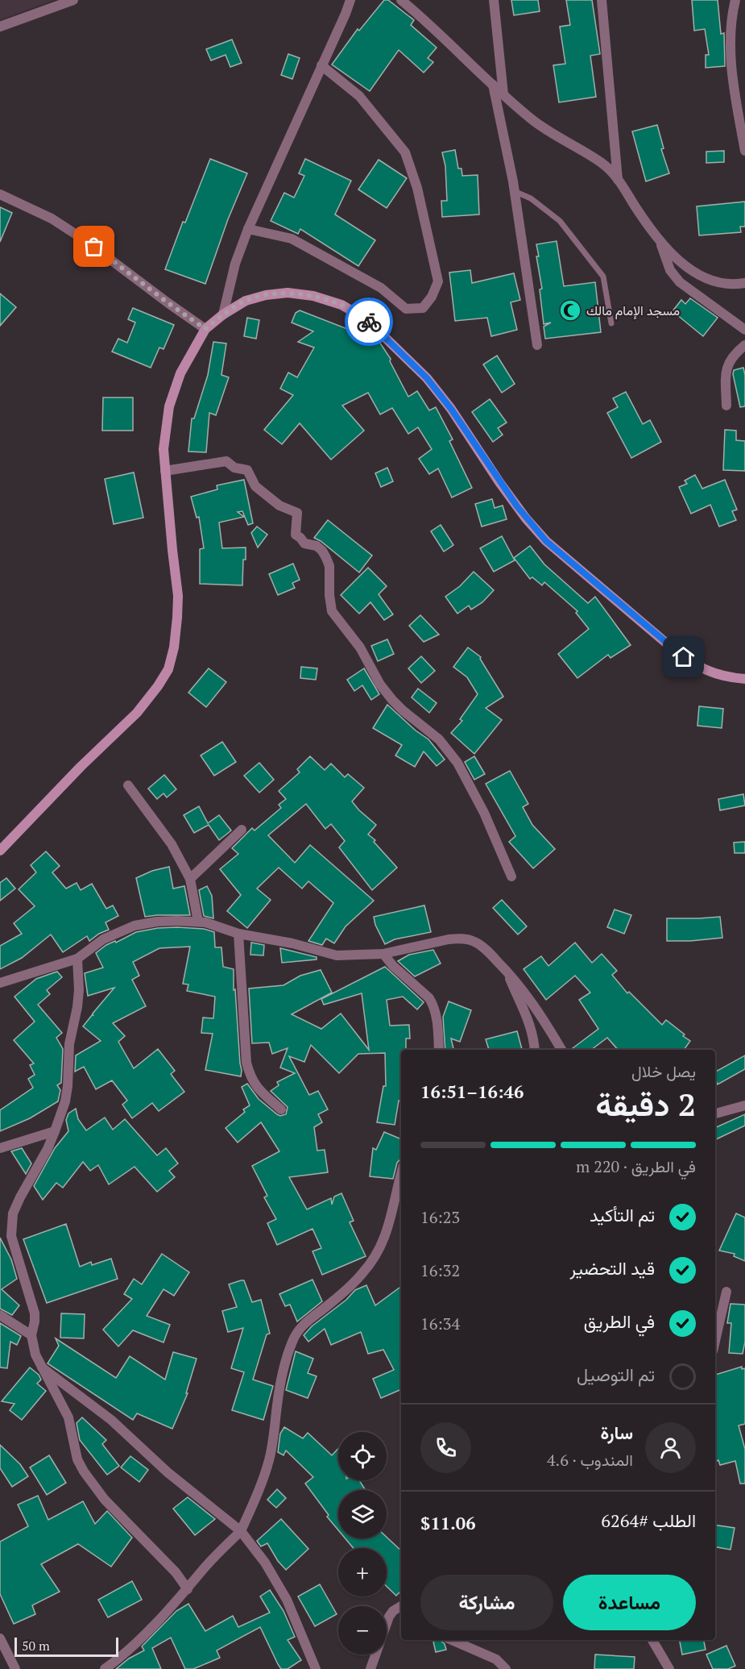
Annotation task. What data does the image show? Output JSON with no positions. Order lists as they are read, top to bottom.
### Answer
{
  "places": {
    "mosque": ["مسجد الإمام مالك"]
  },
  "scale_bar": "50 m",
  "page": {
    "heading": ["2 دقيقة", "يصل خلال", "16:46–16:51"],
    "panel": [
      "سارة",
      "المندوب · 4.6",
      "الطلب #6264",
      "$11.06"
    ],
    "bar": "في الطريق · 220 m",
    "list": [
      ["تم التأكيد", "16:23"],
      ["قيد التحضير", "16:32"],
      ["في الطريق", "16:34"],
      "تم التوصيل"
    ],
    "map_buttons": ["+", "−"],
    "buttons": ["مساعدة", "مشاركة"],
    "scale": "50 m"
  }
}
